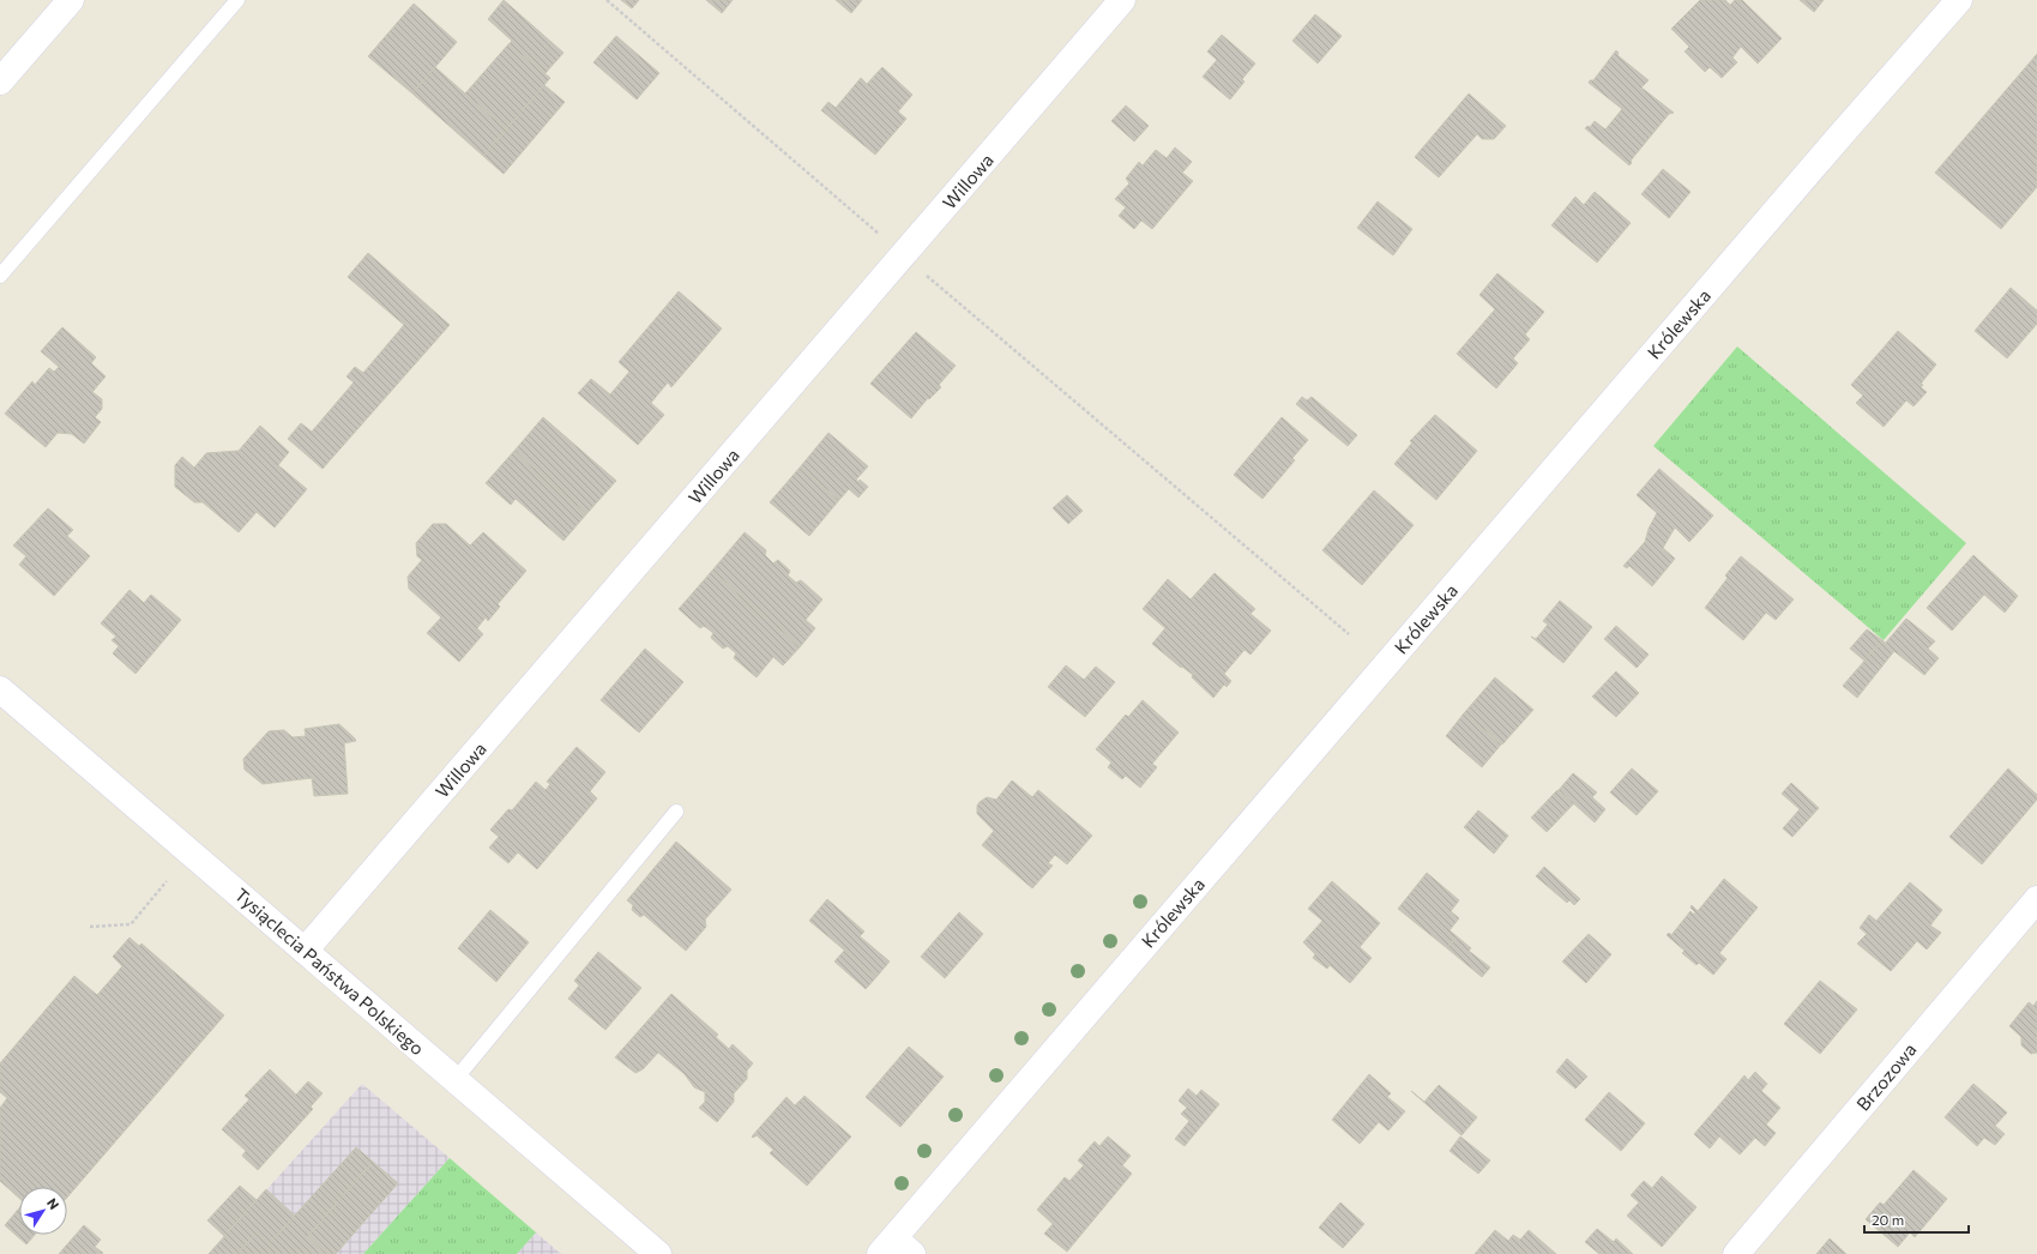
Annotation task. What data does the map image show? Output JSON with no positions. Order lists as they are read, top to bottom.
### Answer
{
  "streets": {
    "street": [
      "Willowa",
      "Królewska",
      "Tysiąclecia Państwa Polskiego",
      "Brzozowa"
    ]
  },
  "crossings": [
    ["Willowa", "Tysiąclecia Państwa Polskiego"]
  ],
  "scale_bar": "20 m",
  "north": "top right"
}
